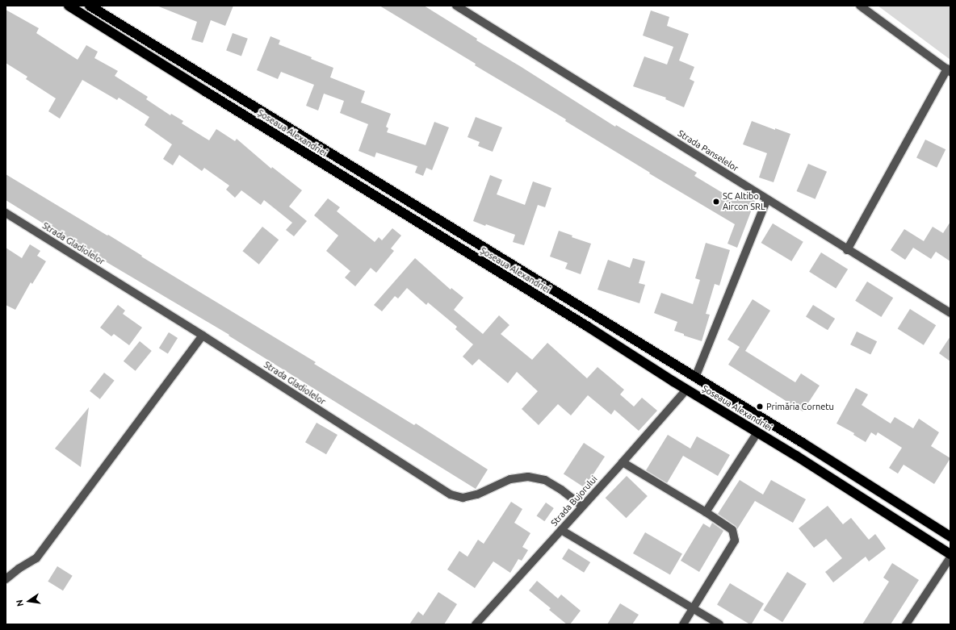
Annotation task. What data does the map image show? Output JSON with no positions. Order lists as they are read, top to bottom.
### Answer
{
  "streets": {
    "highway": ["Șoseaua Alexandriei"],
    "street": ["Strada Panselelor", "Strada Gladiolelor", "Strada Bujorului"]
  },
  "crossings": [
    ["Șoseaua Alexandriei", "Strada Bujorului"],
    ["Strada Gladiolelor", "Strada Bujorului"]
  ],
  "places": ["SC Altibo Aircon SRL", "Primăria Cornetu"],
  "north": "left"
}
